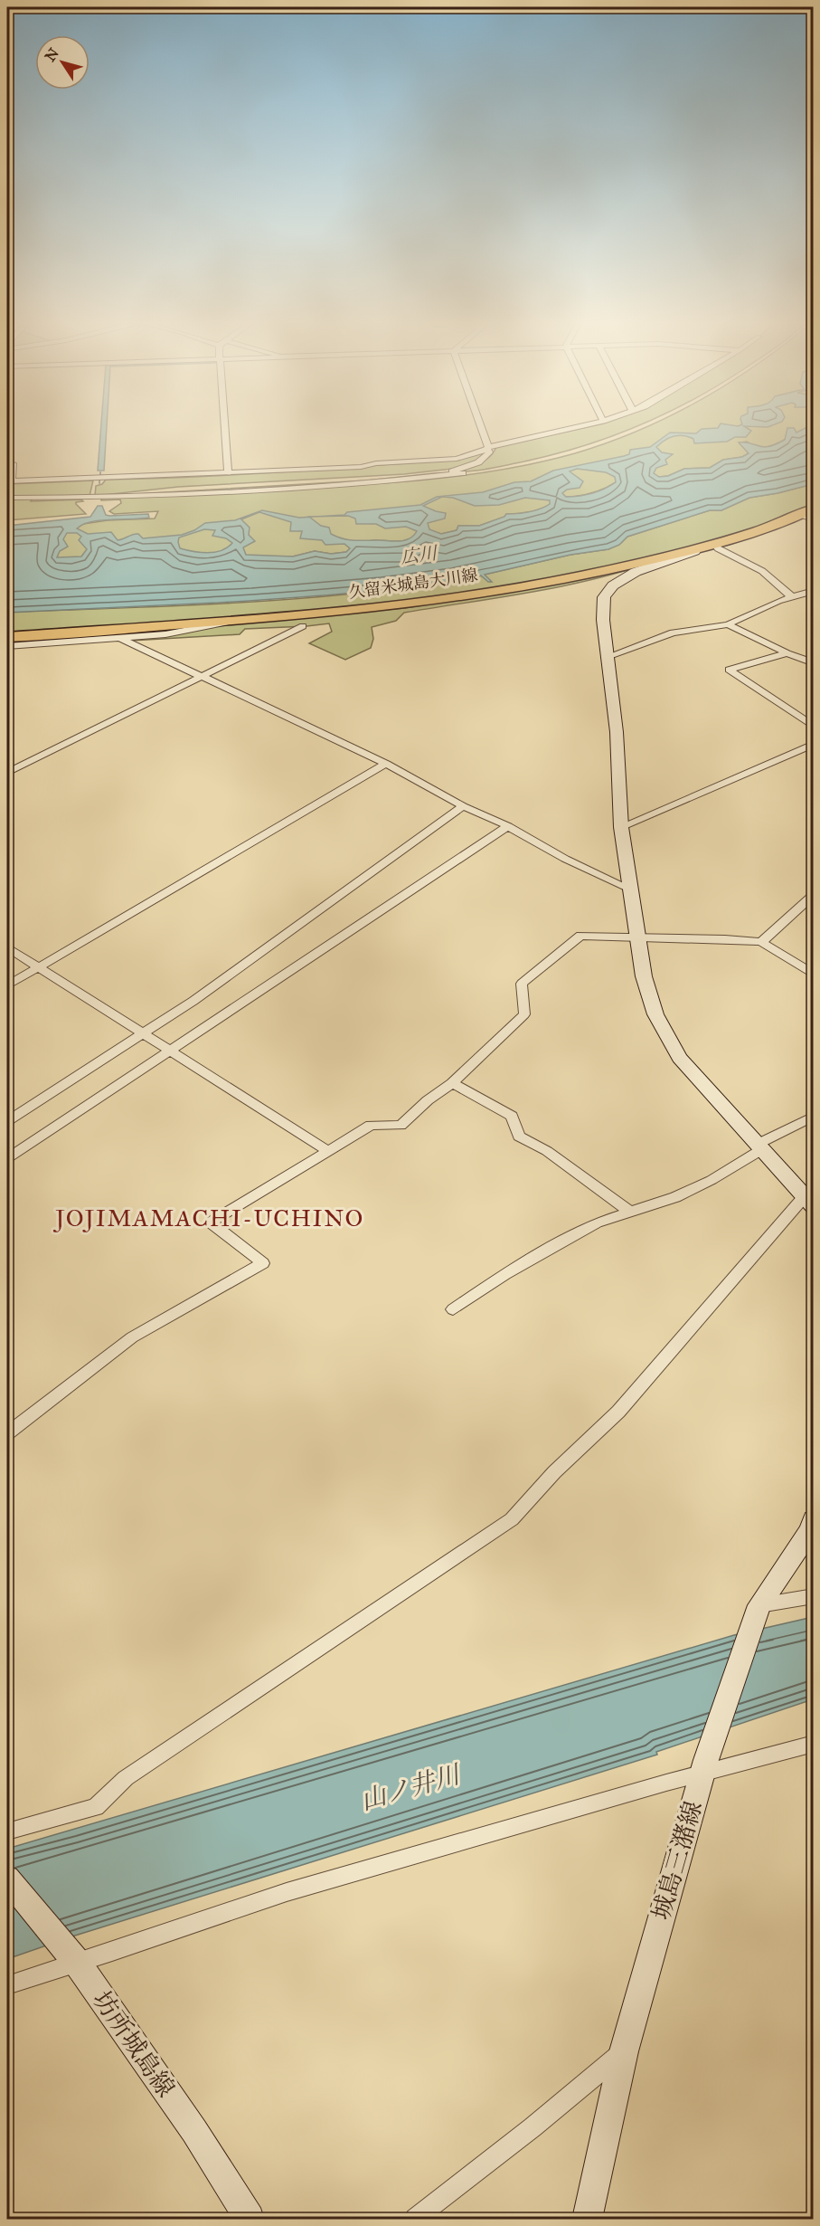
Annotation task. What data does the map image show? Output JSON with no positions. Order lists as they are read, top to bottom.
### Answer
{
  "streets": {
    "main road": ["久留米城島大川線"],
    "street": ["城島三潴線", "坊所城島線"]
  },
  "districts": ["JOJIMAMACHI-UCHINO"],
  "water": ["広川", "山ノ井川"],
  "north": "top left"
}
